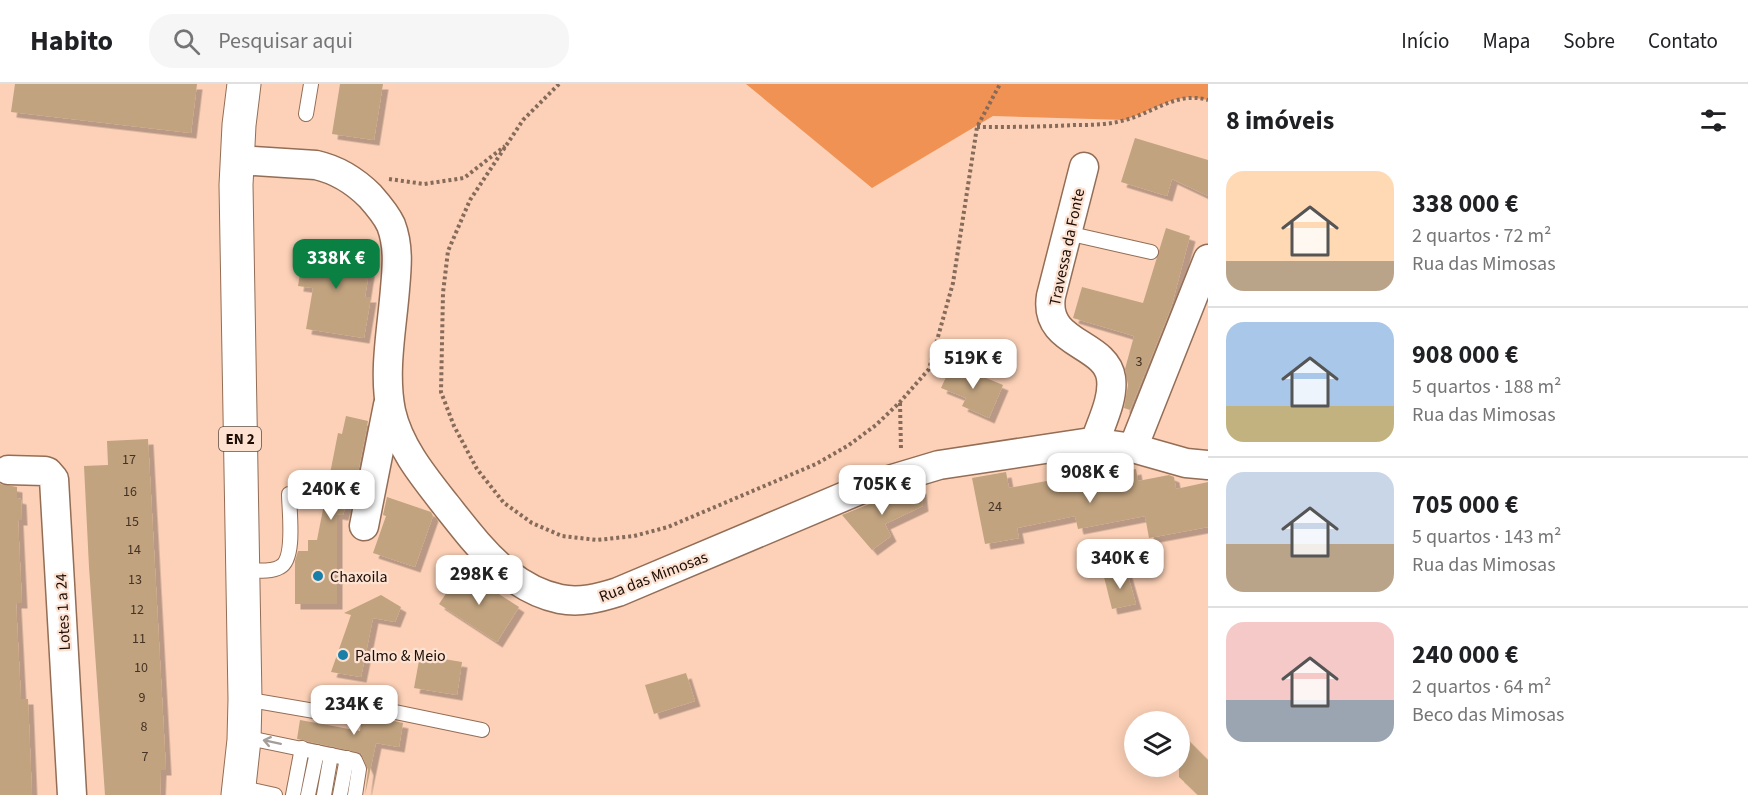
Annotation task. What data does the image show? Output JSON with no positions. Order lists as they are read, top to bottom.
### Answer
{
  "streets": {
    "main road": ["EN 2"],
    "street": ["Travessa da Fonte", "Rua das Mimosas", "Lotes 1 a 24"]
  },
  "crossings": [
    ["Travessa da Fonte", "Rua das Mimosas"],
    ["EN 2", "Rua das Mimosas"]
  ],
  "places": ["Chaxoila", "Palmo & Meio"],
  "house_numbers": [
    "3",
    "17",
    "16",
    "24",
    "15",
    "14",
    "13",
    "12",
    "11",
    "10",
    "9",
    "8",
    "7"
  ],
  "page": {
    "header": "Habito",
    "search": "Pesquisar aqui",
    "nav": [
      "Início",
      "Mapa",
      "Sobre",
      "Contato"
    ],
    "heading": "8 imóveis",
    "list": [
      {
        "name": "338 000 €",
        "note": "2 quartos · 72 m² · Rua das Mimosas"
      },
      {
        "name": "908 000 €",
        "note": "5 quartos · 188 m² · Rua das Mimosas"
      },
      {
        "name": "705 000 €",
        "note": "5 quartos · 143 m² · Rua das Mimosas"
      },
      {
        "name": "240 000 €",
        "note": "2 quartos · 64 m² · Beco das Mimosas"
      }
    ],
    "price": [
      "338K €",
      "519K €",
      "908K €",
      "705K €",
      "240K €",
      "340K €",
      "298K €",
      "234K €"
    ]
  }
}
